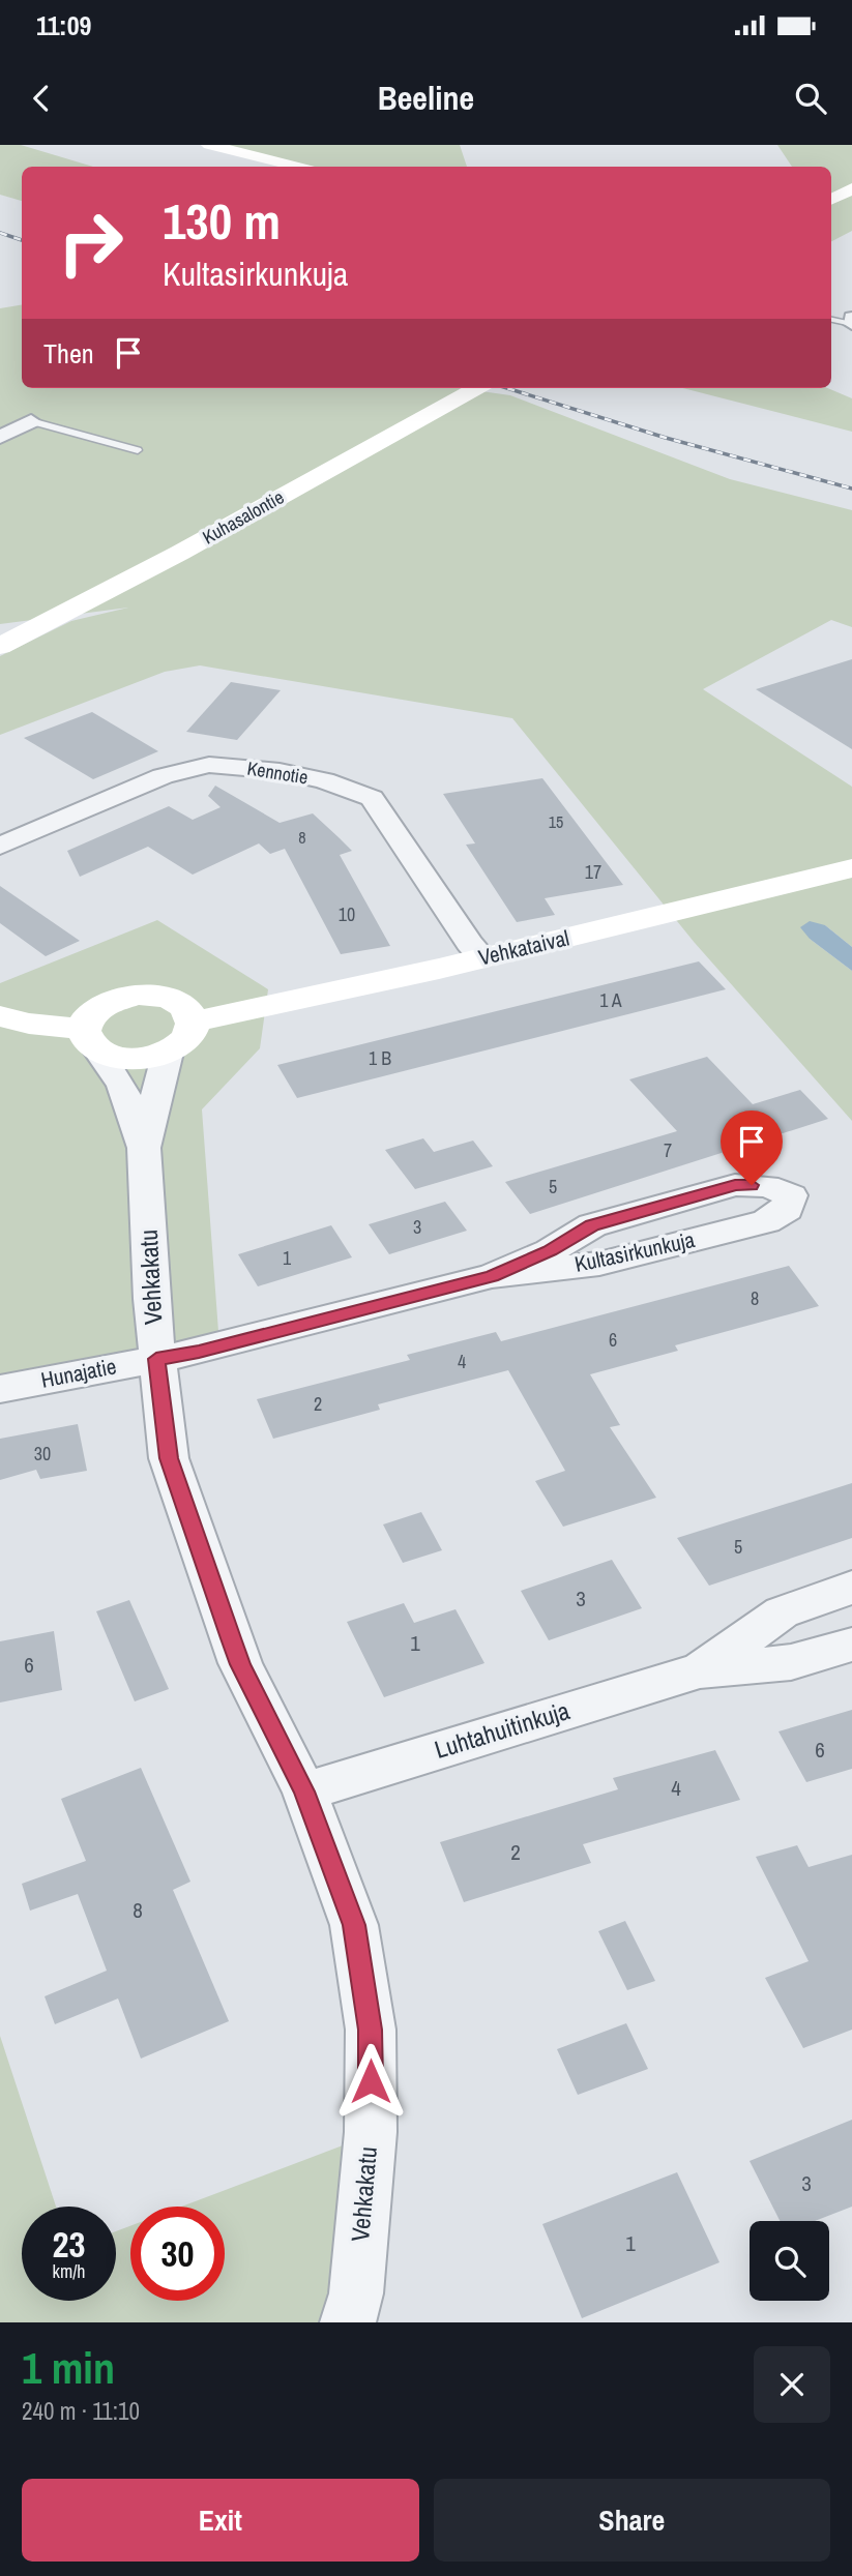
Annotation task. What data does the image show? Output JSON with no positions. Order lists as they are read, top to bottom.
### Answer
{
  "streets": {
    "street": [
      "Kuhasalontie",
      "Kennotie",
      "Vehkataival",
      "Kultasirkunkuja",
      "Vehkakatu",
      "Hunajatie",
      "Luhtahuitinkuja"
    ]
  },
  "crossings": [
    ["Kennotie", "Vehkataival"],
    ["Vehkataival", "Vehkakatu"],
    ["Kultasirkunkuja", "Vehkakatu"],
    ["Kultasirkunkuja", "Hunajatie"],
    ["Vehkakatu", "Hunajatie"],
    ["Vehkakatu", "Luhtahuitinkuja"]
  ],
  "house_numbers": [
    "15",
    "8",
    "17",
    "10",
    "1 A",
    "1 B",
    "7",
    "5",
    "3",
    "1",
    "8",
    "6",
    "4",
    "2",
    "30",
    "5",
    "3",
    "1",
    "6",
    "6",
    "4",
    "2",
    "8",
    "3",
    "1"
  ],
  "page": {
    "status": "11:09",
    "header": "Beeline",
    "turn": ["130 m", "Kultasirkunkuja"],
    "then": "Then",
    "speed": "23 km/h",
    "limit": "30",
    "heading": ["1 min", "240 m · 11:10"],
    "buttons": ["Exit", "Share"]
  }
}
